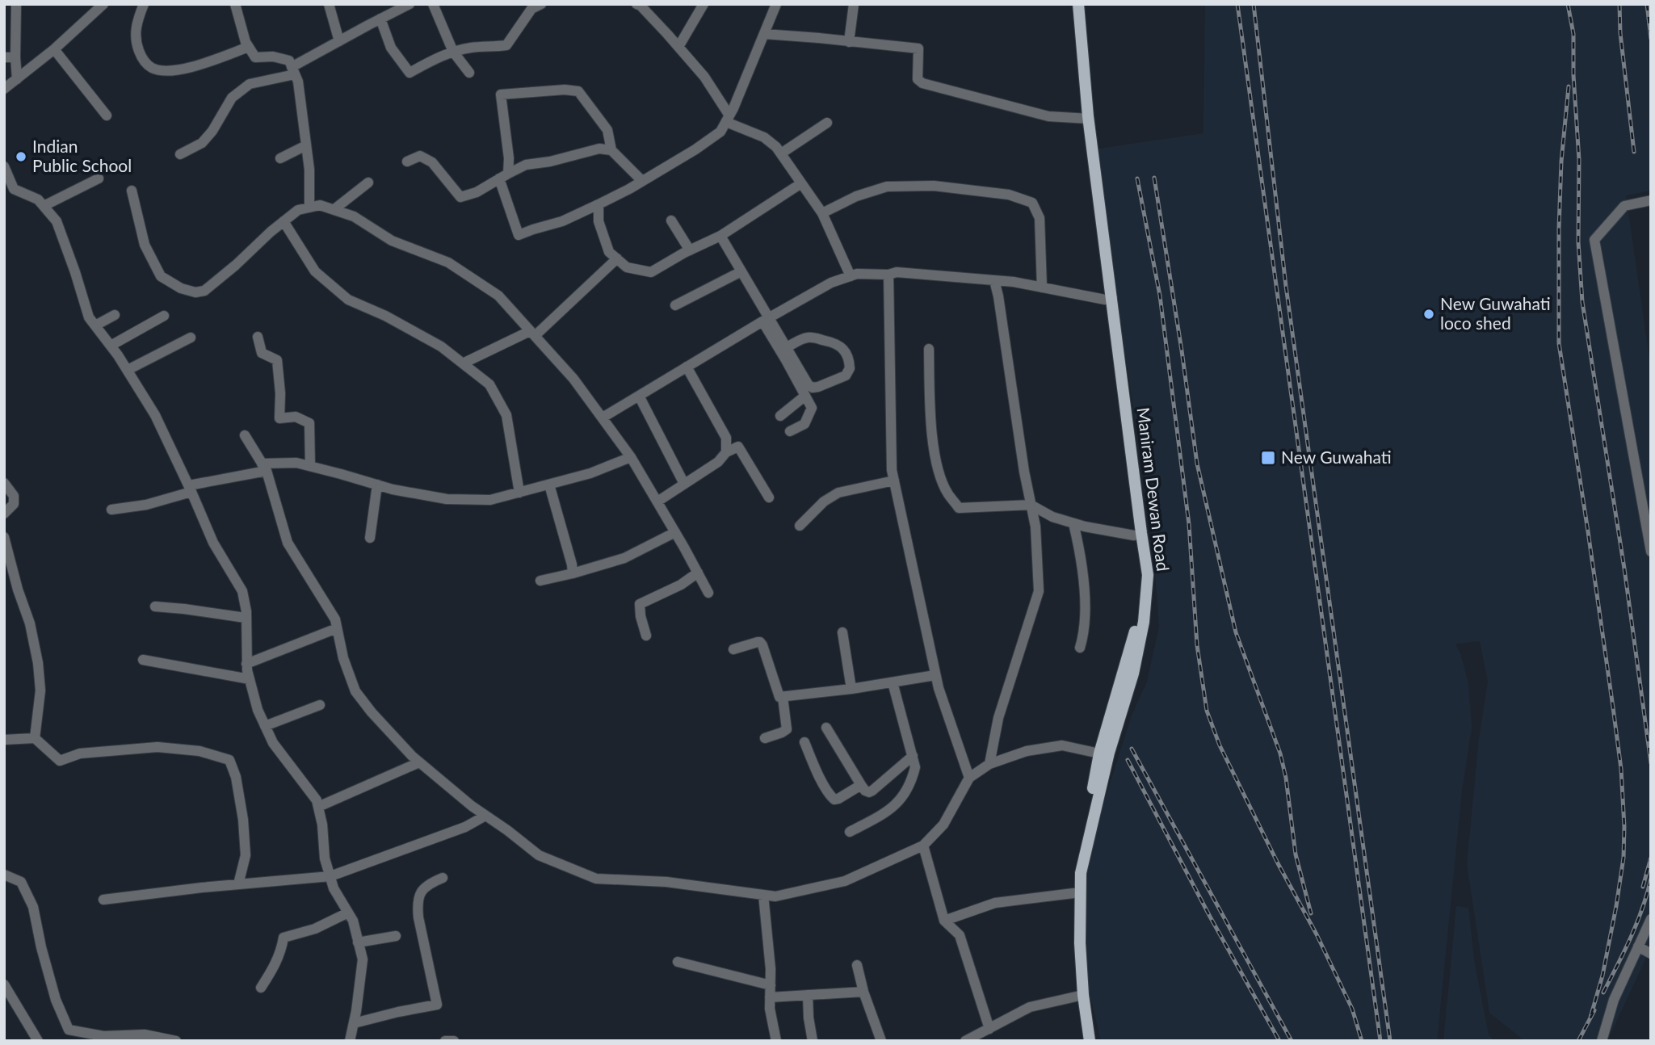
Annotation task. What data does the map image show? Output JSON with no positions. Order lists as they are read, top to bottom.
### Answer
{
  "streets": {
    "main road": ["Maniram Dewan Road"]
  },
  "places": {
    "other": ["Indian Public School", "New Guwahati loco shed"],
    "transit": ["New Guwahati"]
  }
}
